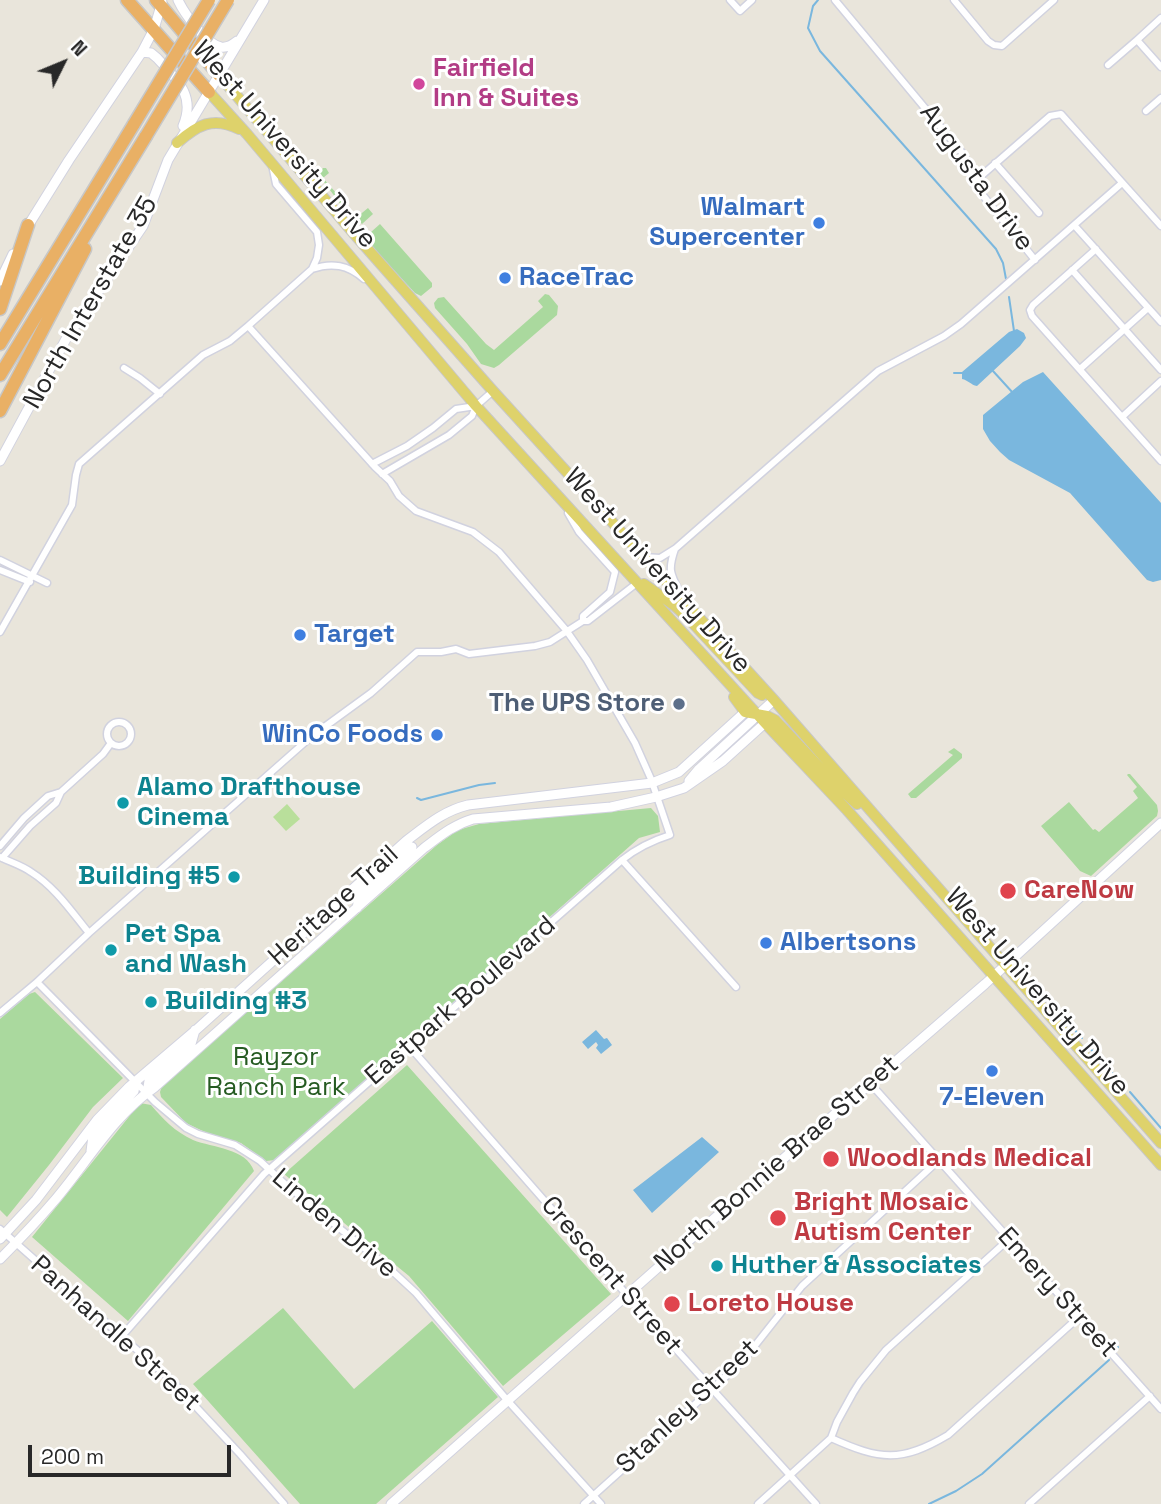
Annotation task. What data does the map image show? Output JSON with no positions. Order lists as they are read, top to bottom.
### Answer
{
  "streets": {
    "highway": ["West University Drive"],
    "street": [
      "Augusta Drive",
      "North Interstate 35",
      "Heritage Trail",
      "Eastpark Boulevard",
      "North Bonnie Brae Street",
      "Linden Drive",
      "Crescent Street",
      "Emery Street",
      "Panhandle Street",
      "Stanley Street"
    ]
  },
  "crossings": [
    ["West University Drive", "North Interstate 35"],
    ["West University Drive", "Heritage Trail"],
    ["West University Drive", "North Bonnie Brae Street"],
    ["Heritage Trail", "Eastpark Boulevard"],
    ["Heritage Trail", "Linden Drive"],
    ["Heritage Trail", "Panhandle Street"],
    ["Eastpark Boulevard", "Linden Drive"],
    ["Eastpark Boulevard", "Crescent Street"],
    ["Eastpark Boulevard", "Panhandle Street"],
    ["North Bonnie Brae Street", "Linden Drive"],
    ["North Bonnie Brae Street", "Crescent Street"],
    ["North Bonnie Brae Street", "Emery Street"],
    ["Linden Drive", "Stanley Street"],
    ["Crescent Street", "Stanley Street"],
    ["Emery Street", "Stanley Street"]
  ],
  "parks": ["Rayzor Ranch Park"],
  "places": [
    "Fairfield Inn & Suites",
    "Walmart Supercenter",
    "RaceTrac",
    "Target",
    "The UPS Store",
    "WinCo Foods",
    "Alamo Drafthouse Cinema",
    "Building #5",
    "CareNow",
    "Albertsons",
    "Pet Spa and Wash",
    "Building #3",
    "7-Eleven",
    "Woodlands Medical",
    "Bright Mosaic Autism Center",
    "Huther & Associates",
    "Loreto House"
  ],
  "scale_bar": "200 m",
  "north": "top right"
}
